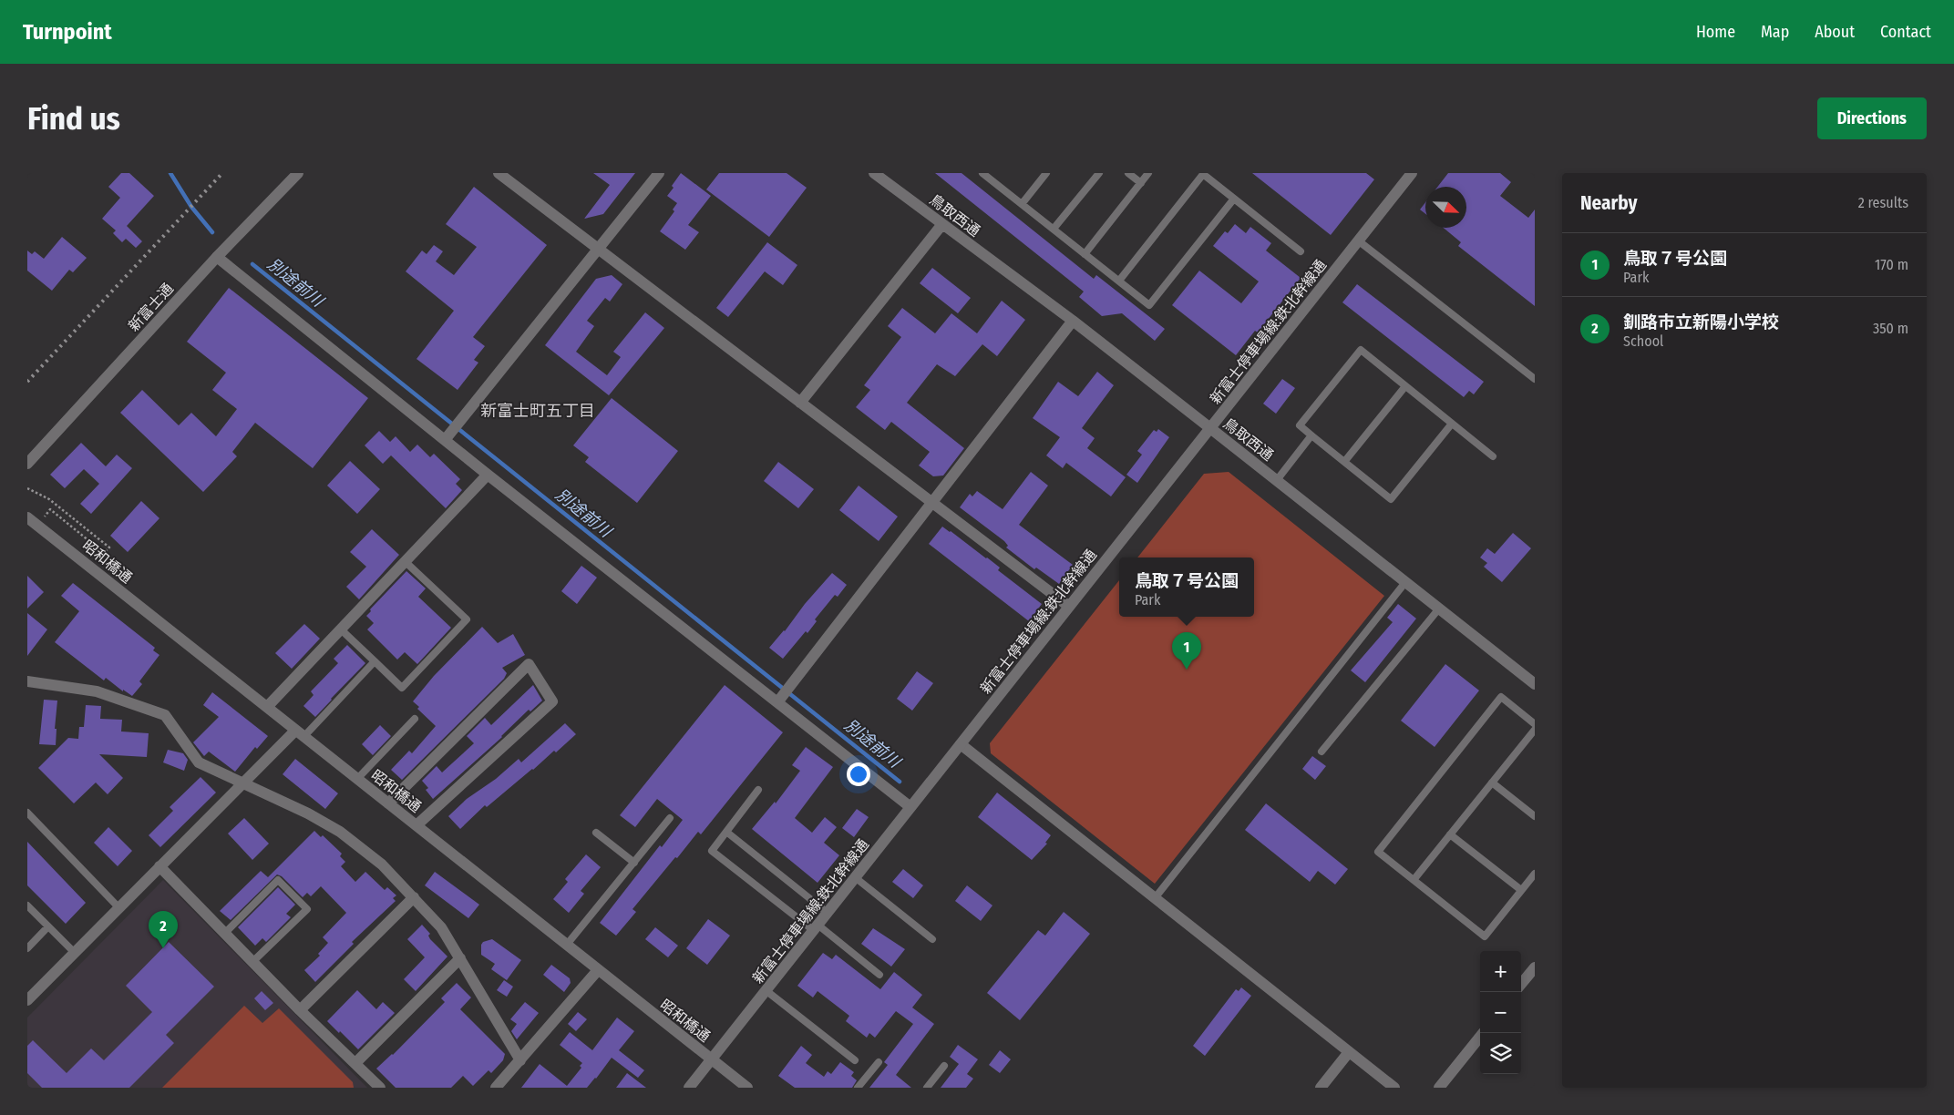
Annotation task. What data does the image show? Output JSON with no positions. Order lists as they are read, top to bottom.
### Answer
{
  "streets": {
    "street": [
      "鳥取西通",
      "新富士通",
      "新富士停車場線:鉄北幹線通",
      "昭和橋通"
    ]
  },
  "crossings": [
    ["鳥取西通", "新富士停車場線:鉄北幹線通"],
    ["新富士停車場線:鉄北幹線通", "昭和橋通"]
  ],
  "districts": ["新富士町五丁目"],
  "water": ["別途前川"],
  "north": "bottom right",
  "page": {
    "header": "Turnpoint",
    "nav": [
      "Home",
      "Map",
      "About",
      "Contact"
    ],
    "buttons": "Directions",
    "title": "Find us",
    "heading": ["Nearby", "2 results"],
    "list": [
      {
        "mark": "1",
        "name": "鳥取７号公園",
        "note": "Park",
        "value": "170 m"
      },
      {
        "mark": "2",
        "name": "釧路市立新陽小学校",
        "note": "School",
        "value": "350 m"
      }
    ],
    "popup": ["鳥取７号公園", "Park"],
    "pins": ["1", "2"],
    "map_buttons": ["+", "−"]
  }
}
